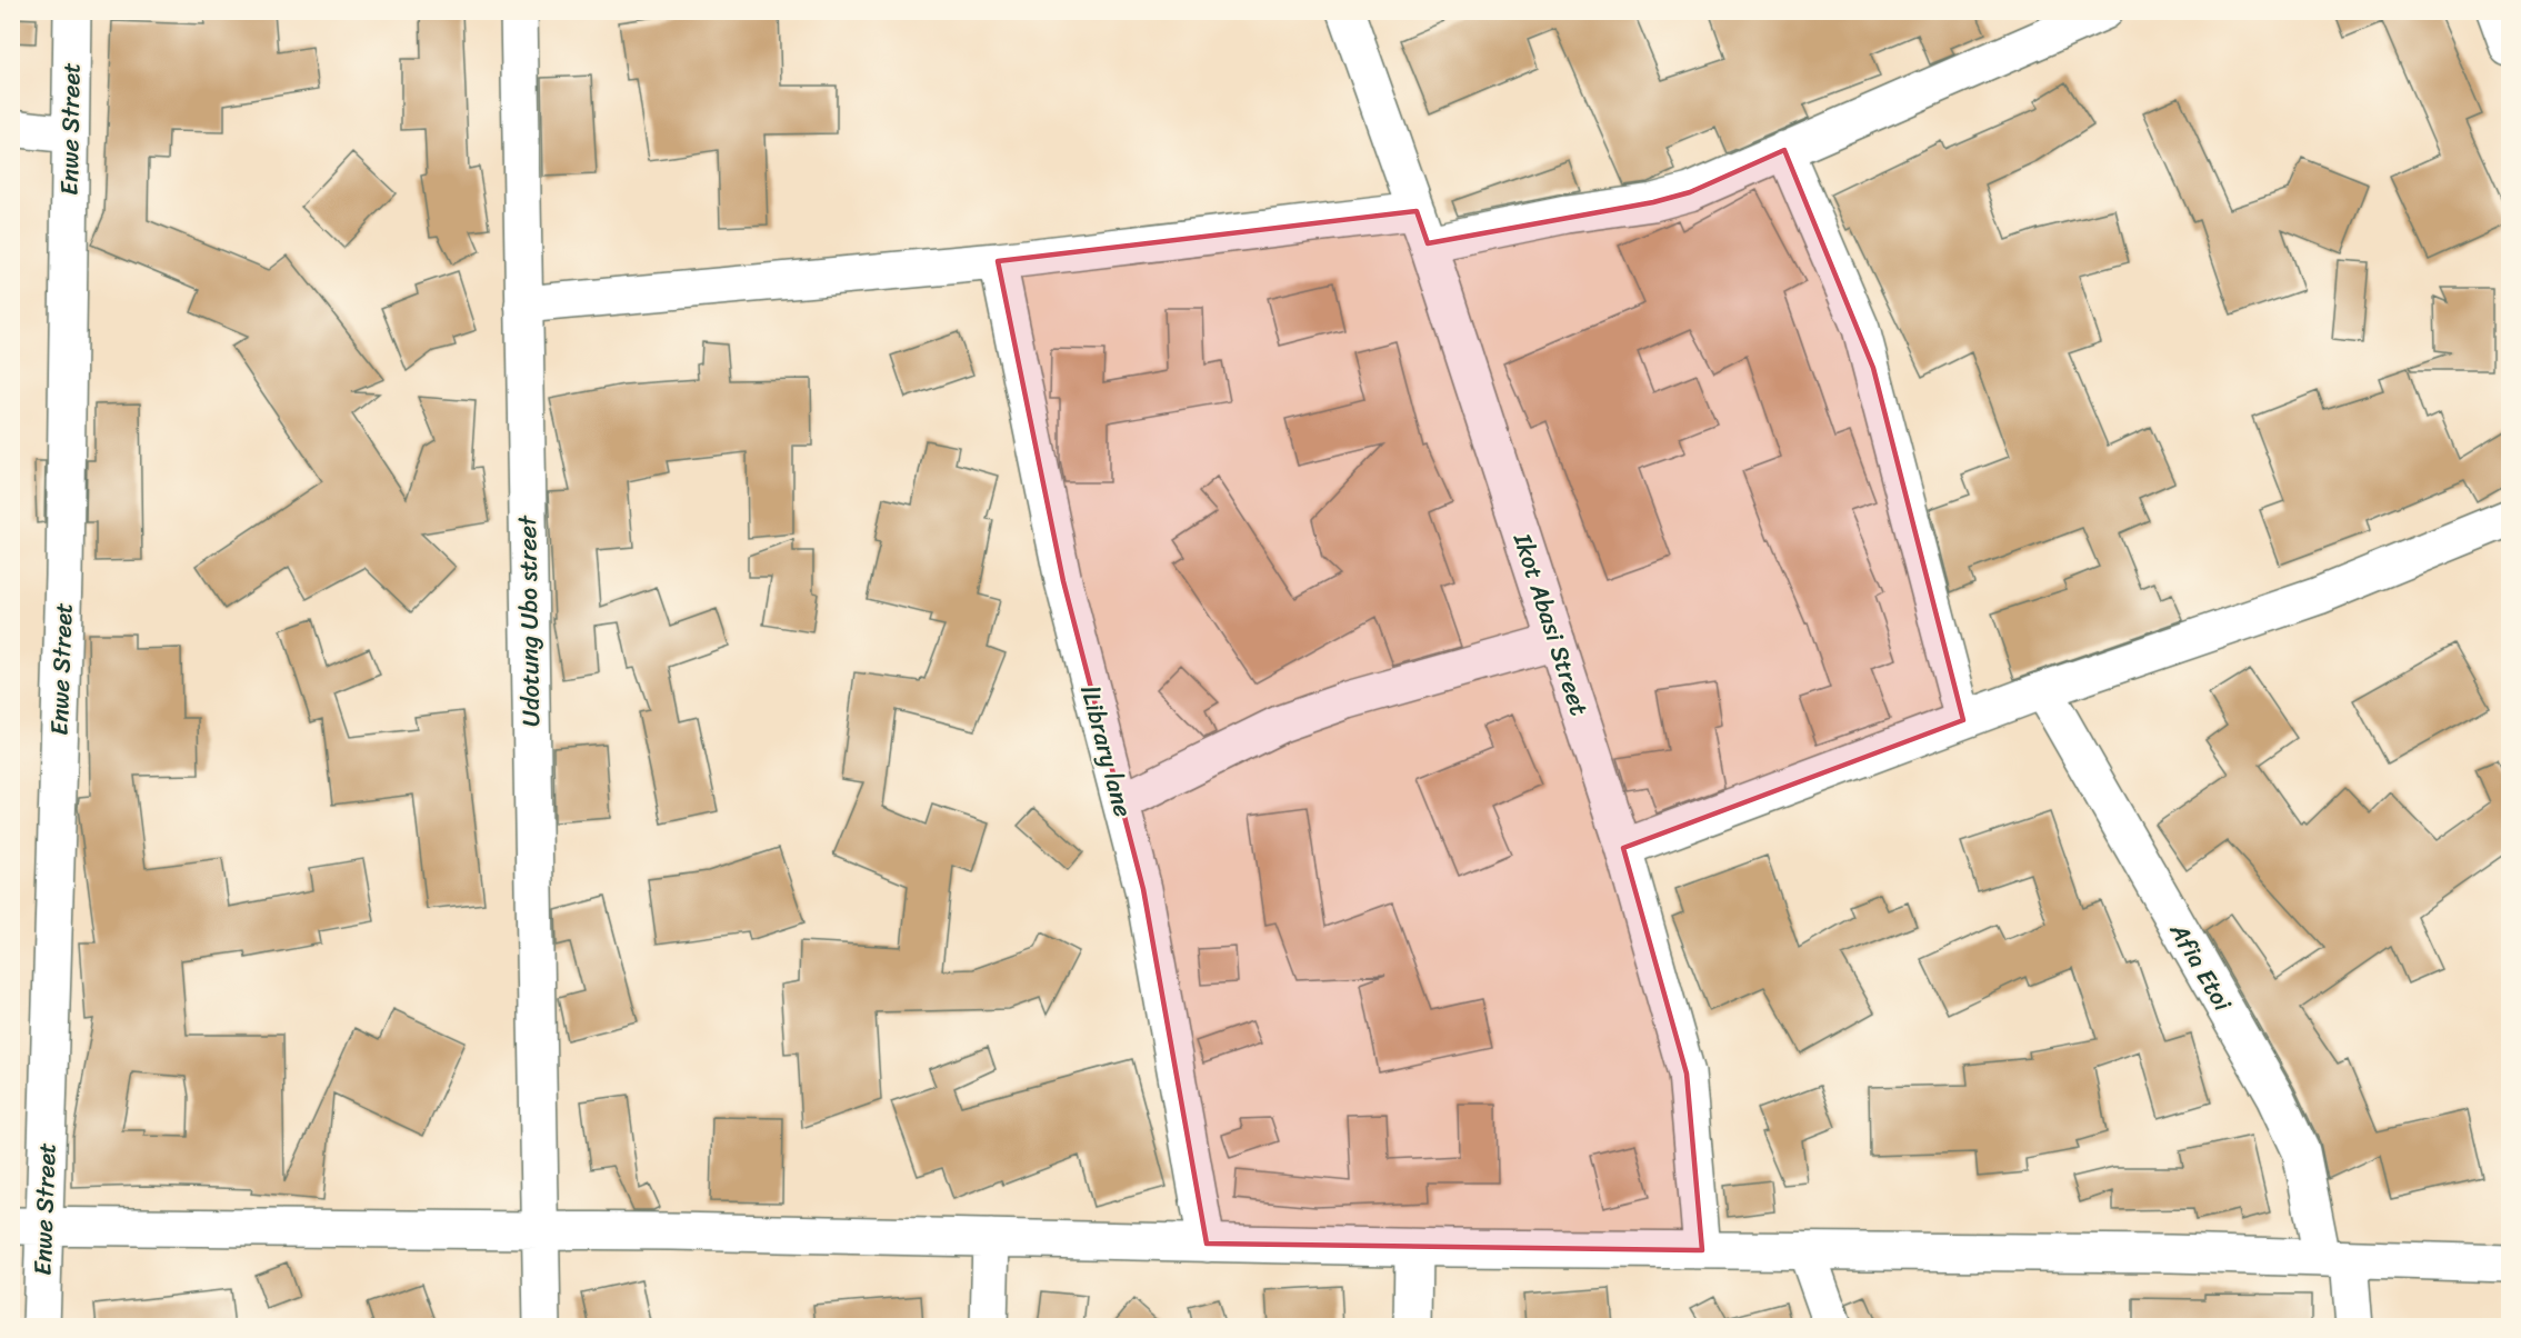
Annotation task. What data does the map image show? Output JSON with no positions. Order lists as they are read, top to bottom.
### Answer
{
  "streets": {
    "street": [
      "Enwe Street",
      "Udotung Ubo street",
      "Ikot Abasi Street",
      "lLibrary lane",
      "Afia Etoi"
    ]
  }
}
